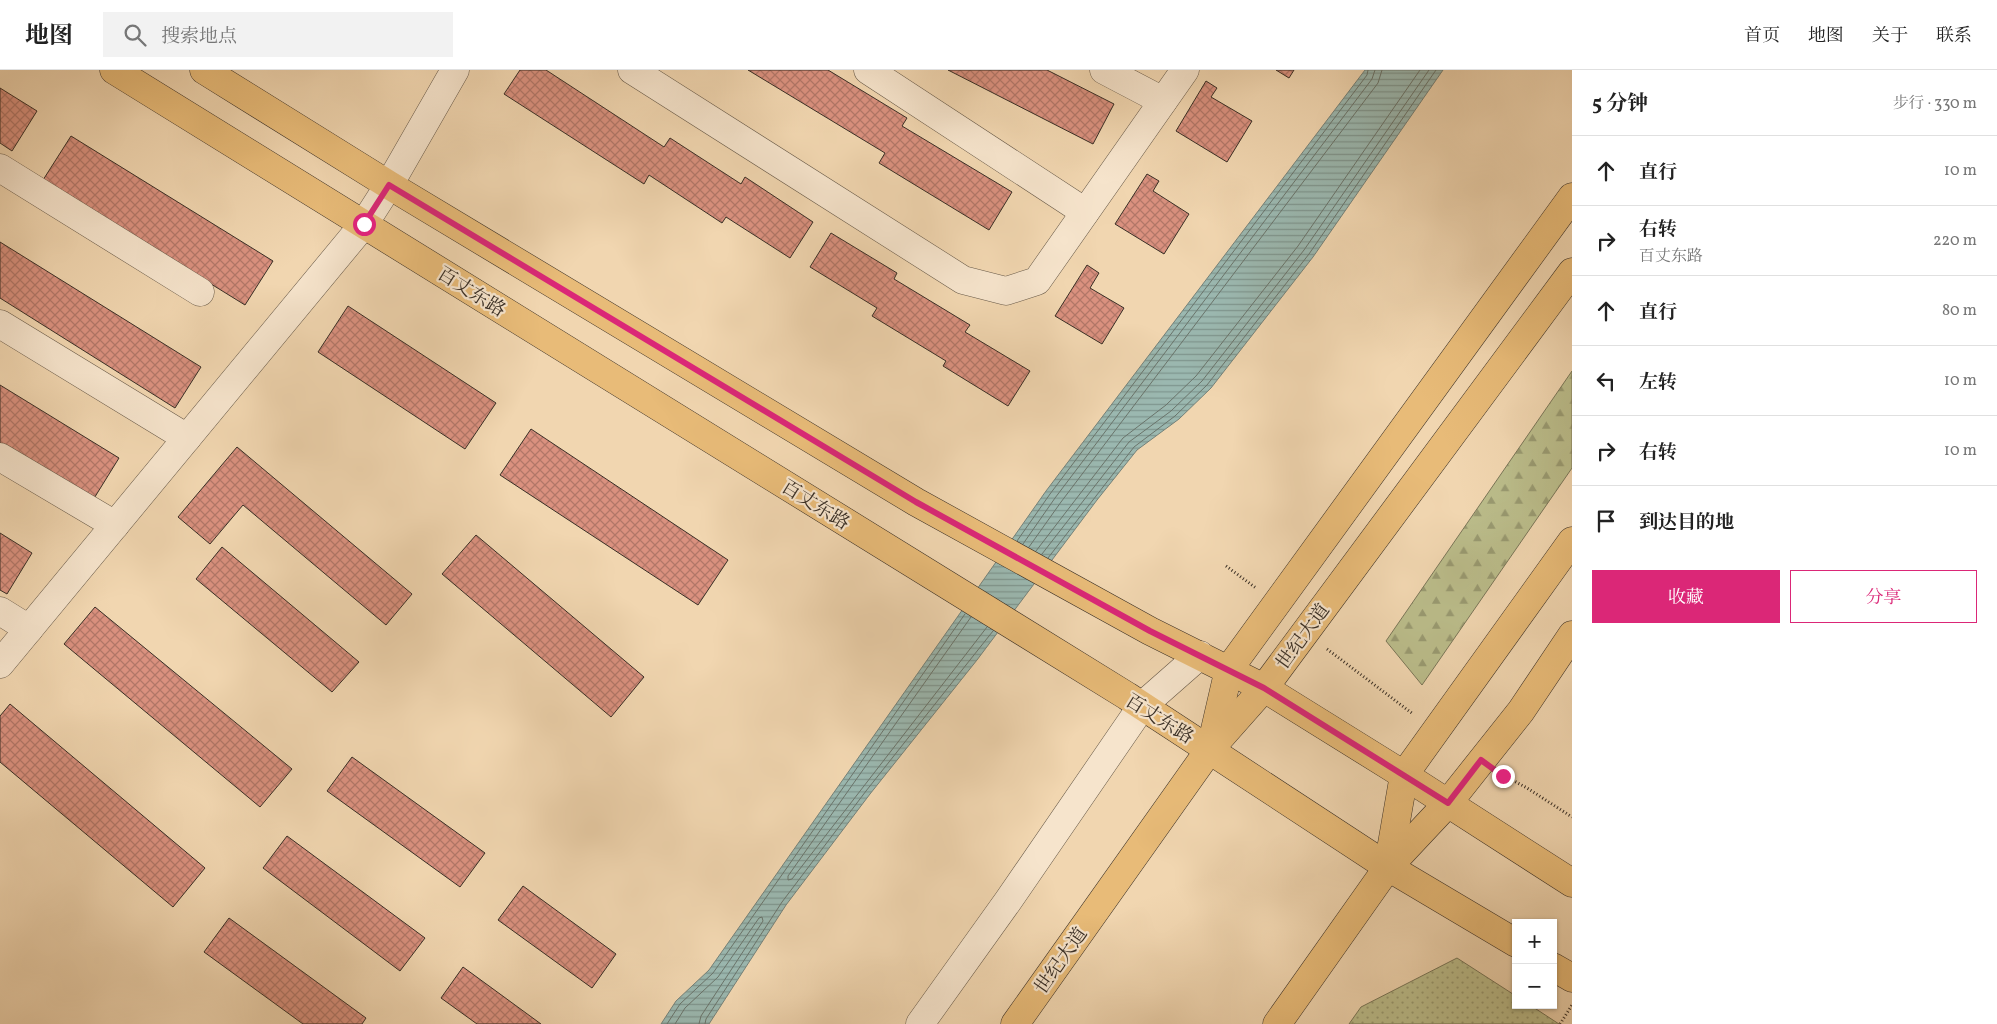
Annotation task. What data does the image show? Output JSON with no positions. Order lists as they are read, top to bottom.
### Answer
{
  "streets": {
    "main road": ["百丈东路", "世纪大道"]
  },
  "crossings": [
    ["百丈东路", "世纪大道"]
  ],
  "page": {
    "header": "地图",
    "search": "搜索地点",
    "nav": [
      "首页",
      "地图",
      "关于",
      "联系"
    ],
    "heading": ["5 分钟", "步行 · 330 m"],
    "list": [
      ["直行", "10 m"],
      ["右转", "百丈东路", "220 m"],
      ["直行", "80 m"],
      ["左转", "10 m"],
      ["右转", "10 m"],
      "到达目的地"
    ],
    "buttons": ["收藏", "分享"],
    "map_buttons": ["+", "−"]
  }
}
